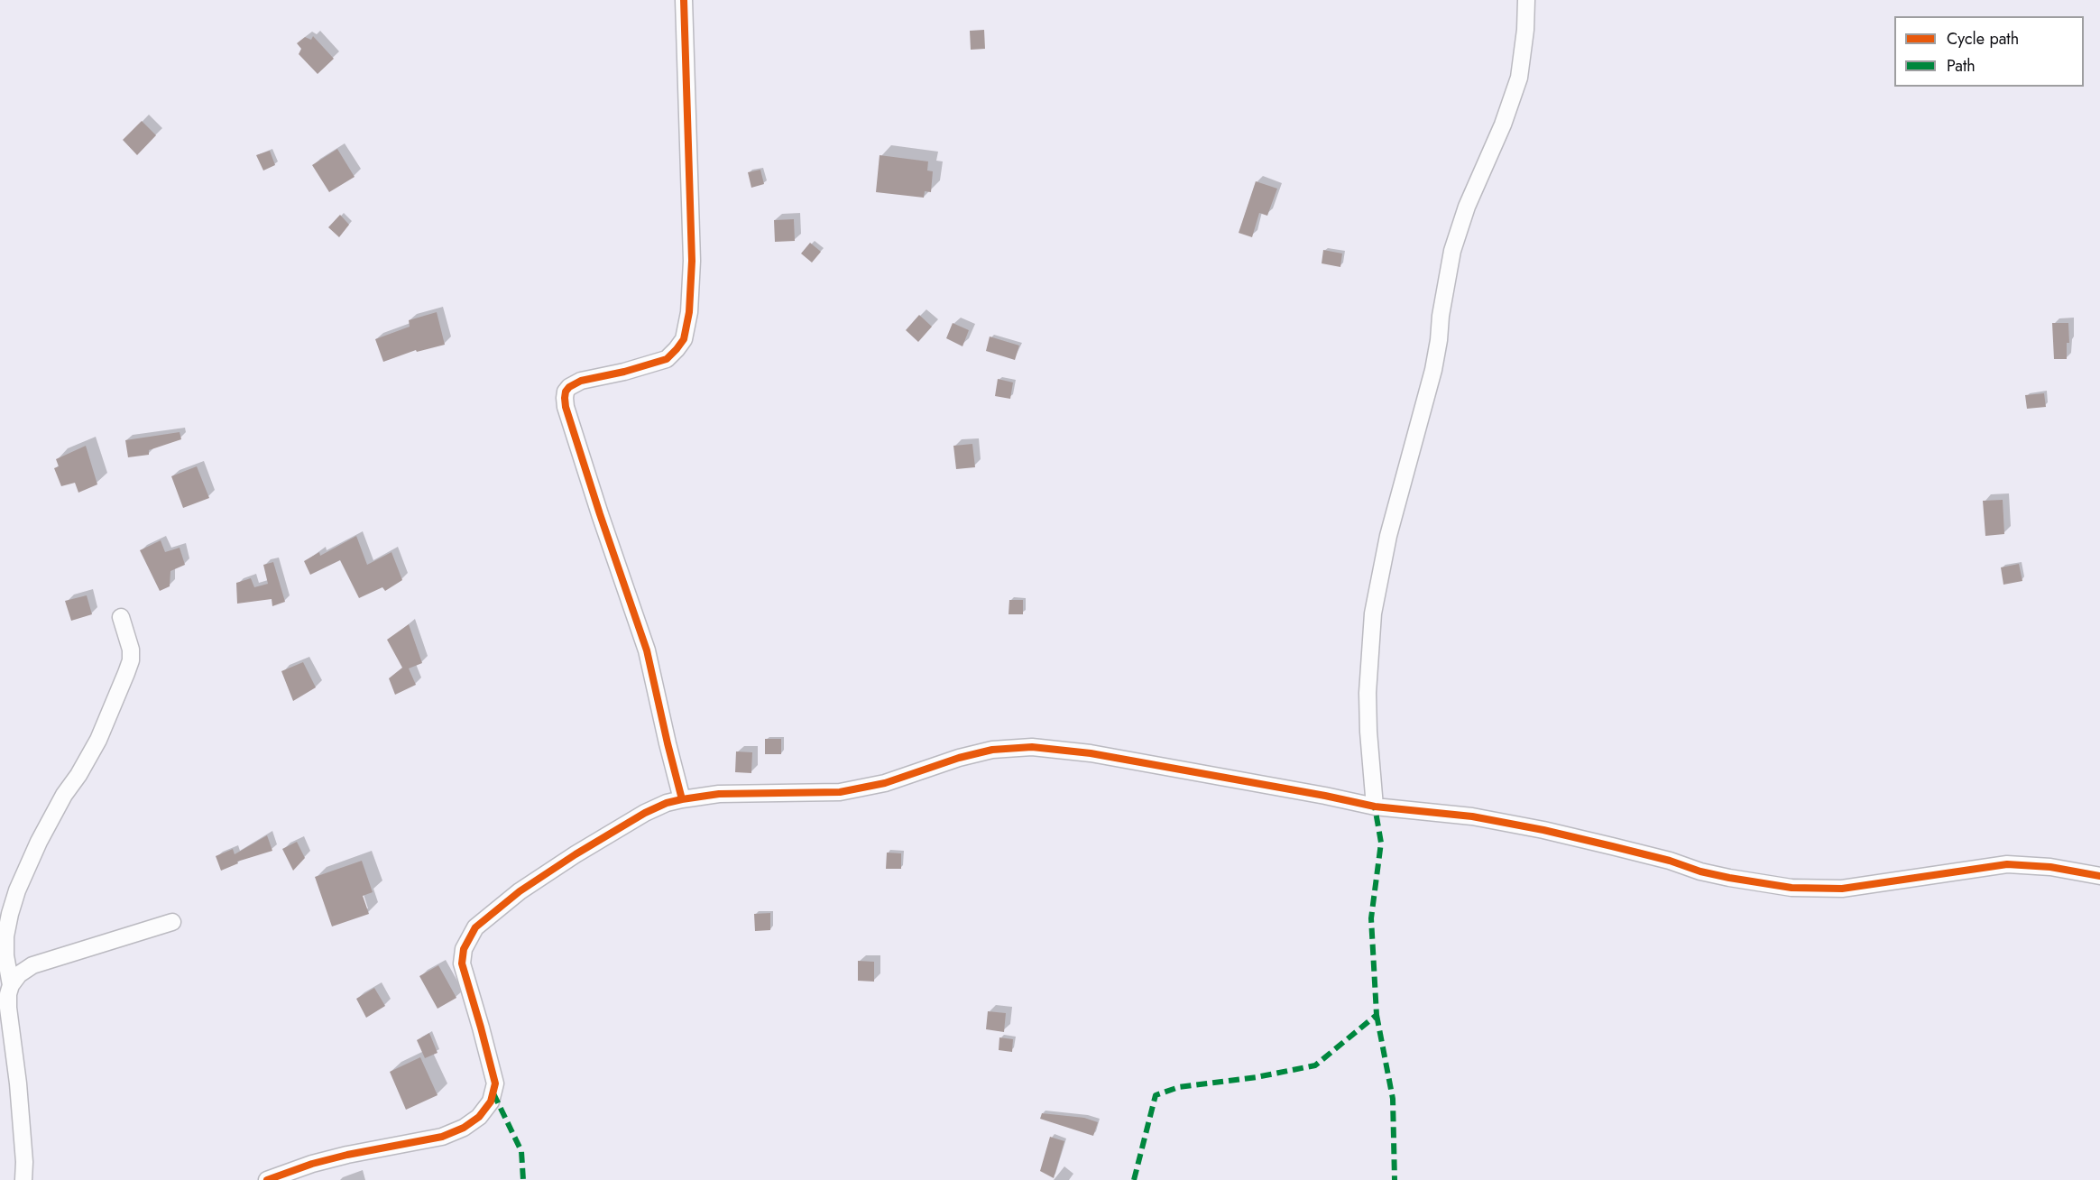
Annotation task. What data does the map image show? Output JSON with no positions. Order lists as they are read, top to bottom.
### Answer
{
  "legend": ["Cycle path", "Path"]
}
